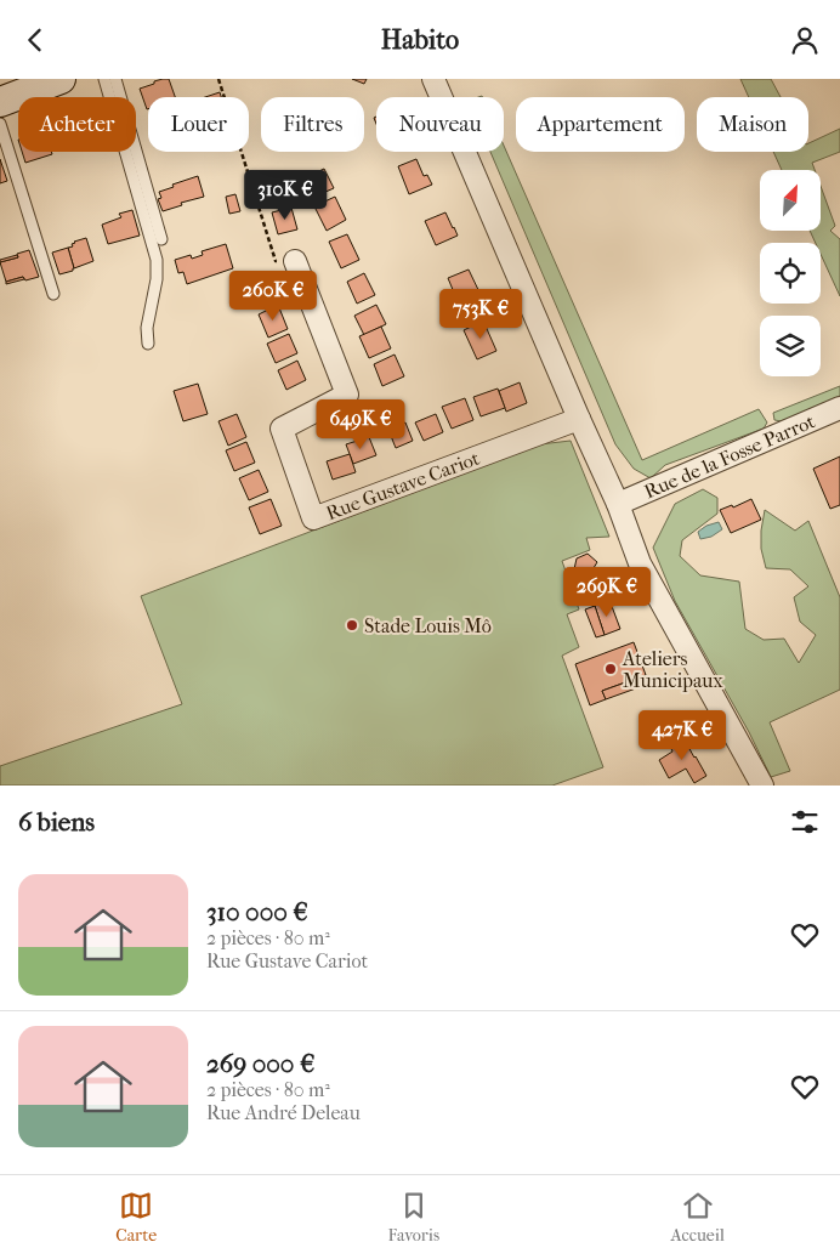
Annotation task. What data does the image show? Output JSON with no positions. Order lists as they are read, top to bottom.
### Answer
{
  "streets": {
    "street": ["Rue de la Fosse Parrot", "Rue Gustave Cariot"]
  },
  "places": ["Stade Louis Mô", "Ateliers Municipaux"],
  "north": "top right",
  "page": {
    "header": "Habito",
    "chip": [
      "Acheter",
      "Louer",
      "Filtres",
      "Nouveau",
      "Appartement",
      "Maison"
    ],
    "price": [
      "310K €",
      "260K €",
      "753K €",
      "649K €",
      "269K €",
      "427K €"
    ],
    "heading": "6 biens",
    "list": [
      {
        "name": "310 000 €",
        "note": "2 pièces · 80 m² · Rue Gustave Cariot"
      },
      {
        "name": "269 000 €",
        "note": "2 pièces · 80 m² · Rue André Deleau"
      }
    ],
    "tabs": ["Carte", "Favoris", "Accueil"]
  }
}
